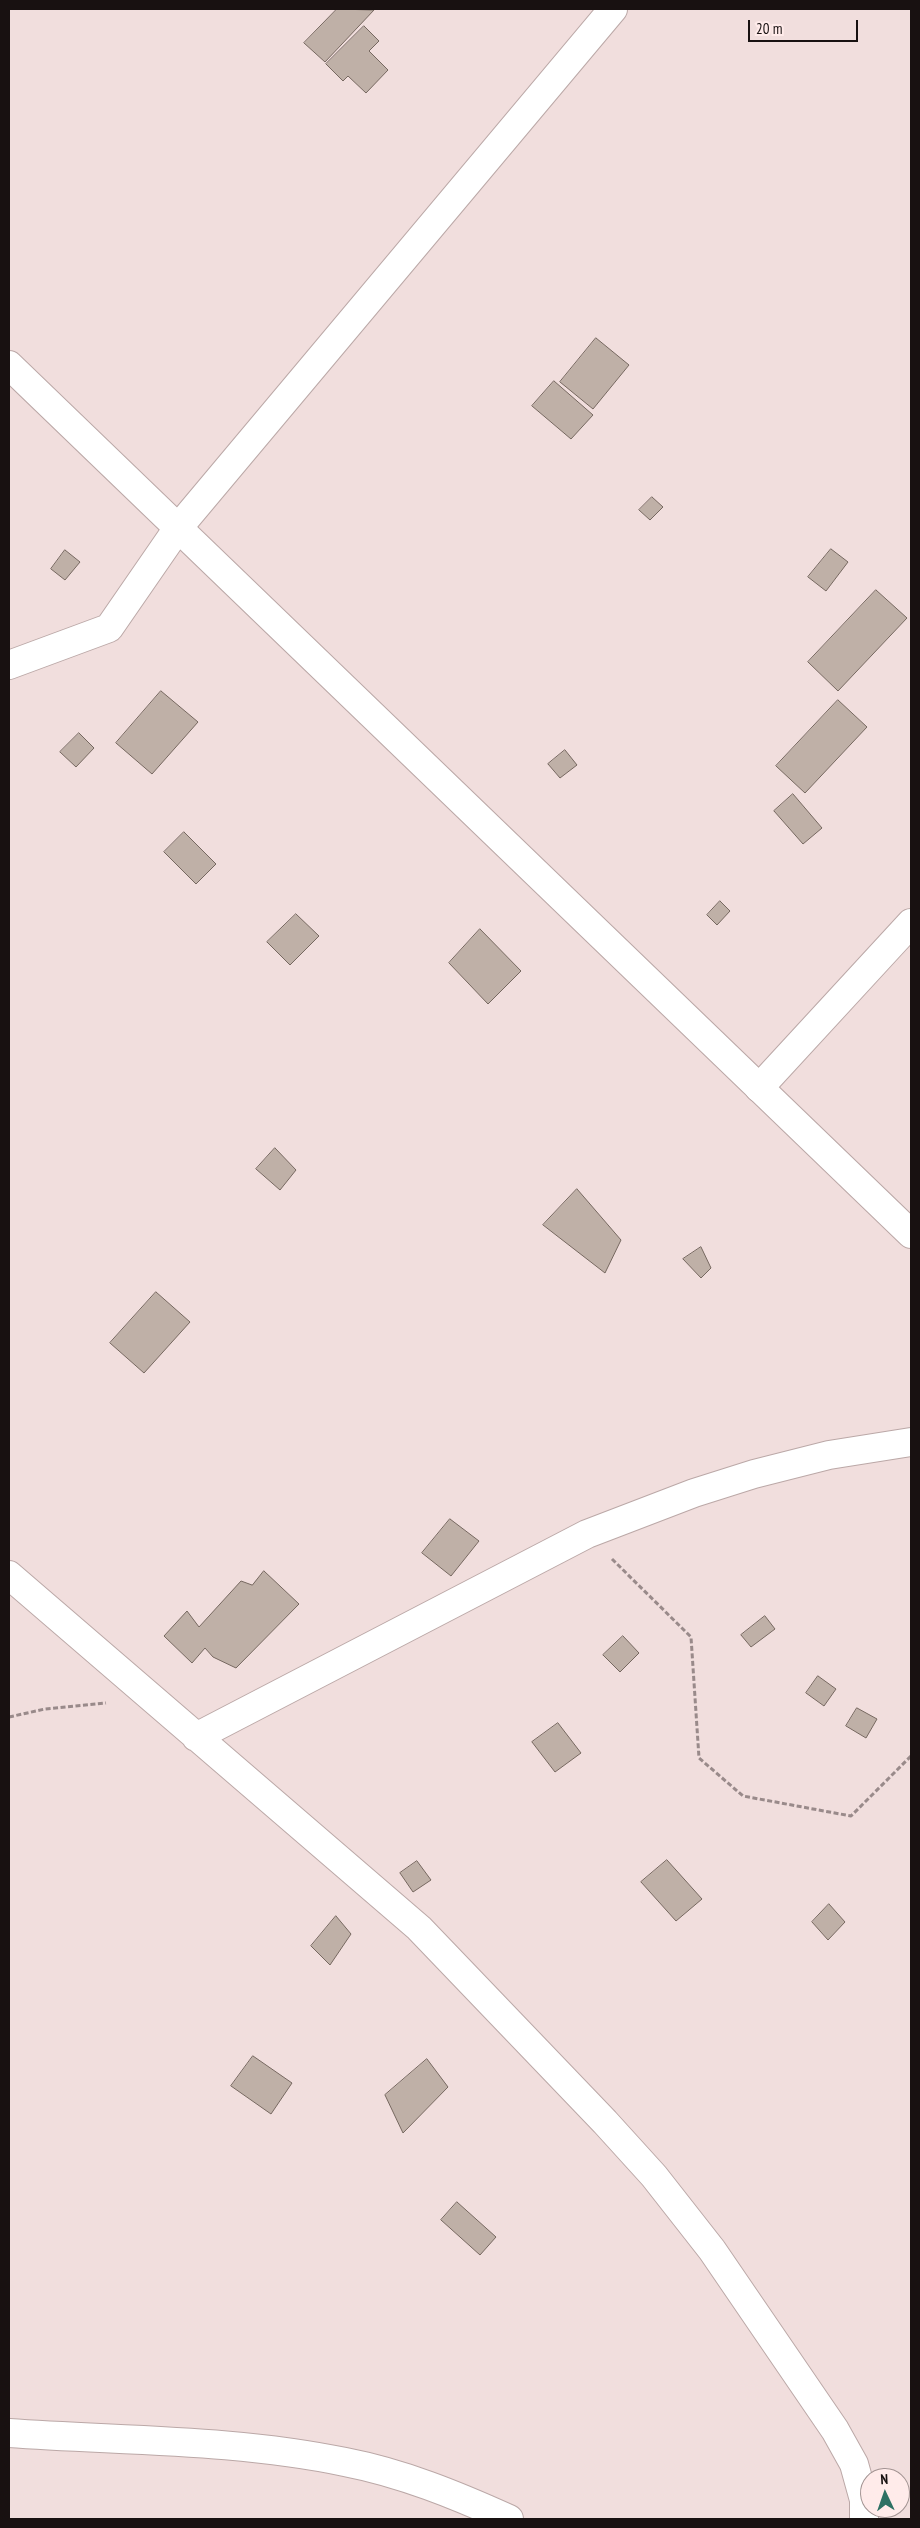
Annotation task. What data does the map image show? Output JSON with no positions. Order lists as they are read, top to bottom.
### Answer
{
  "scale_bar": "20 m",
  "north": "top"
}
